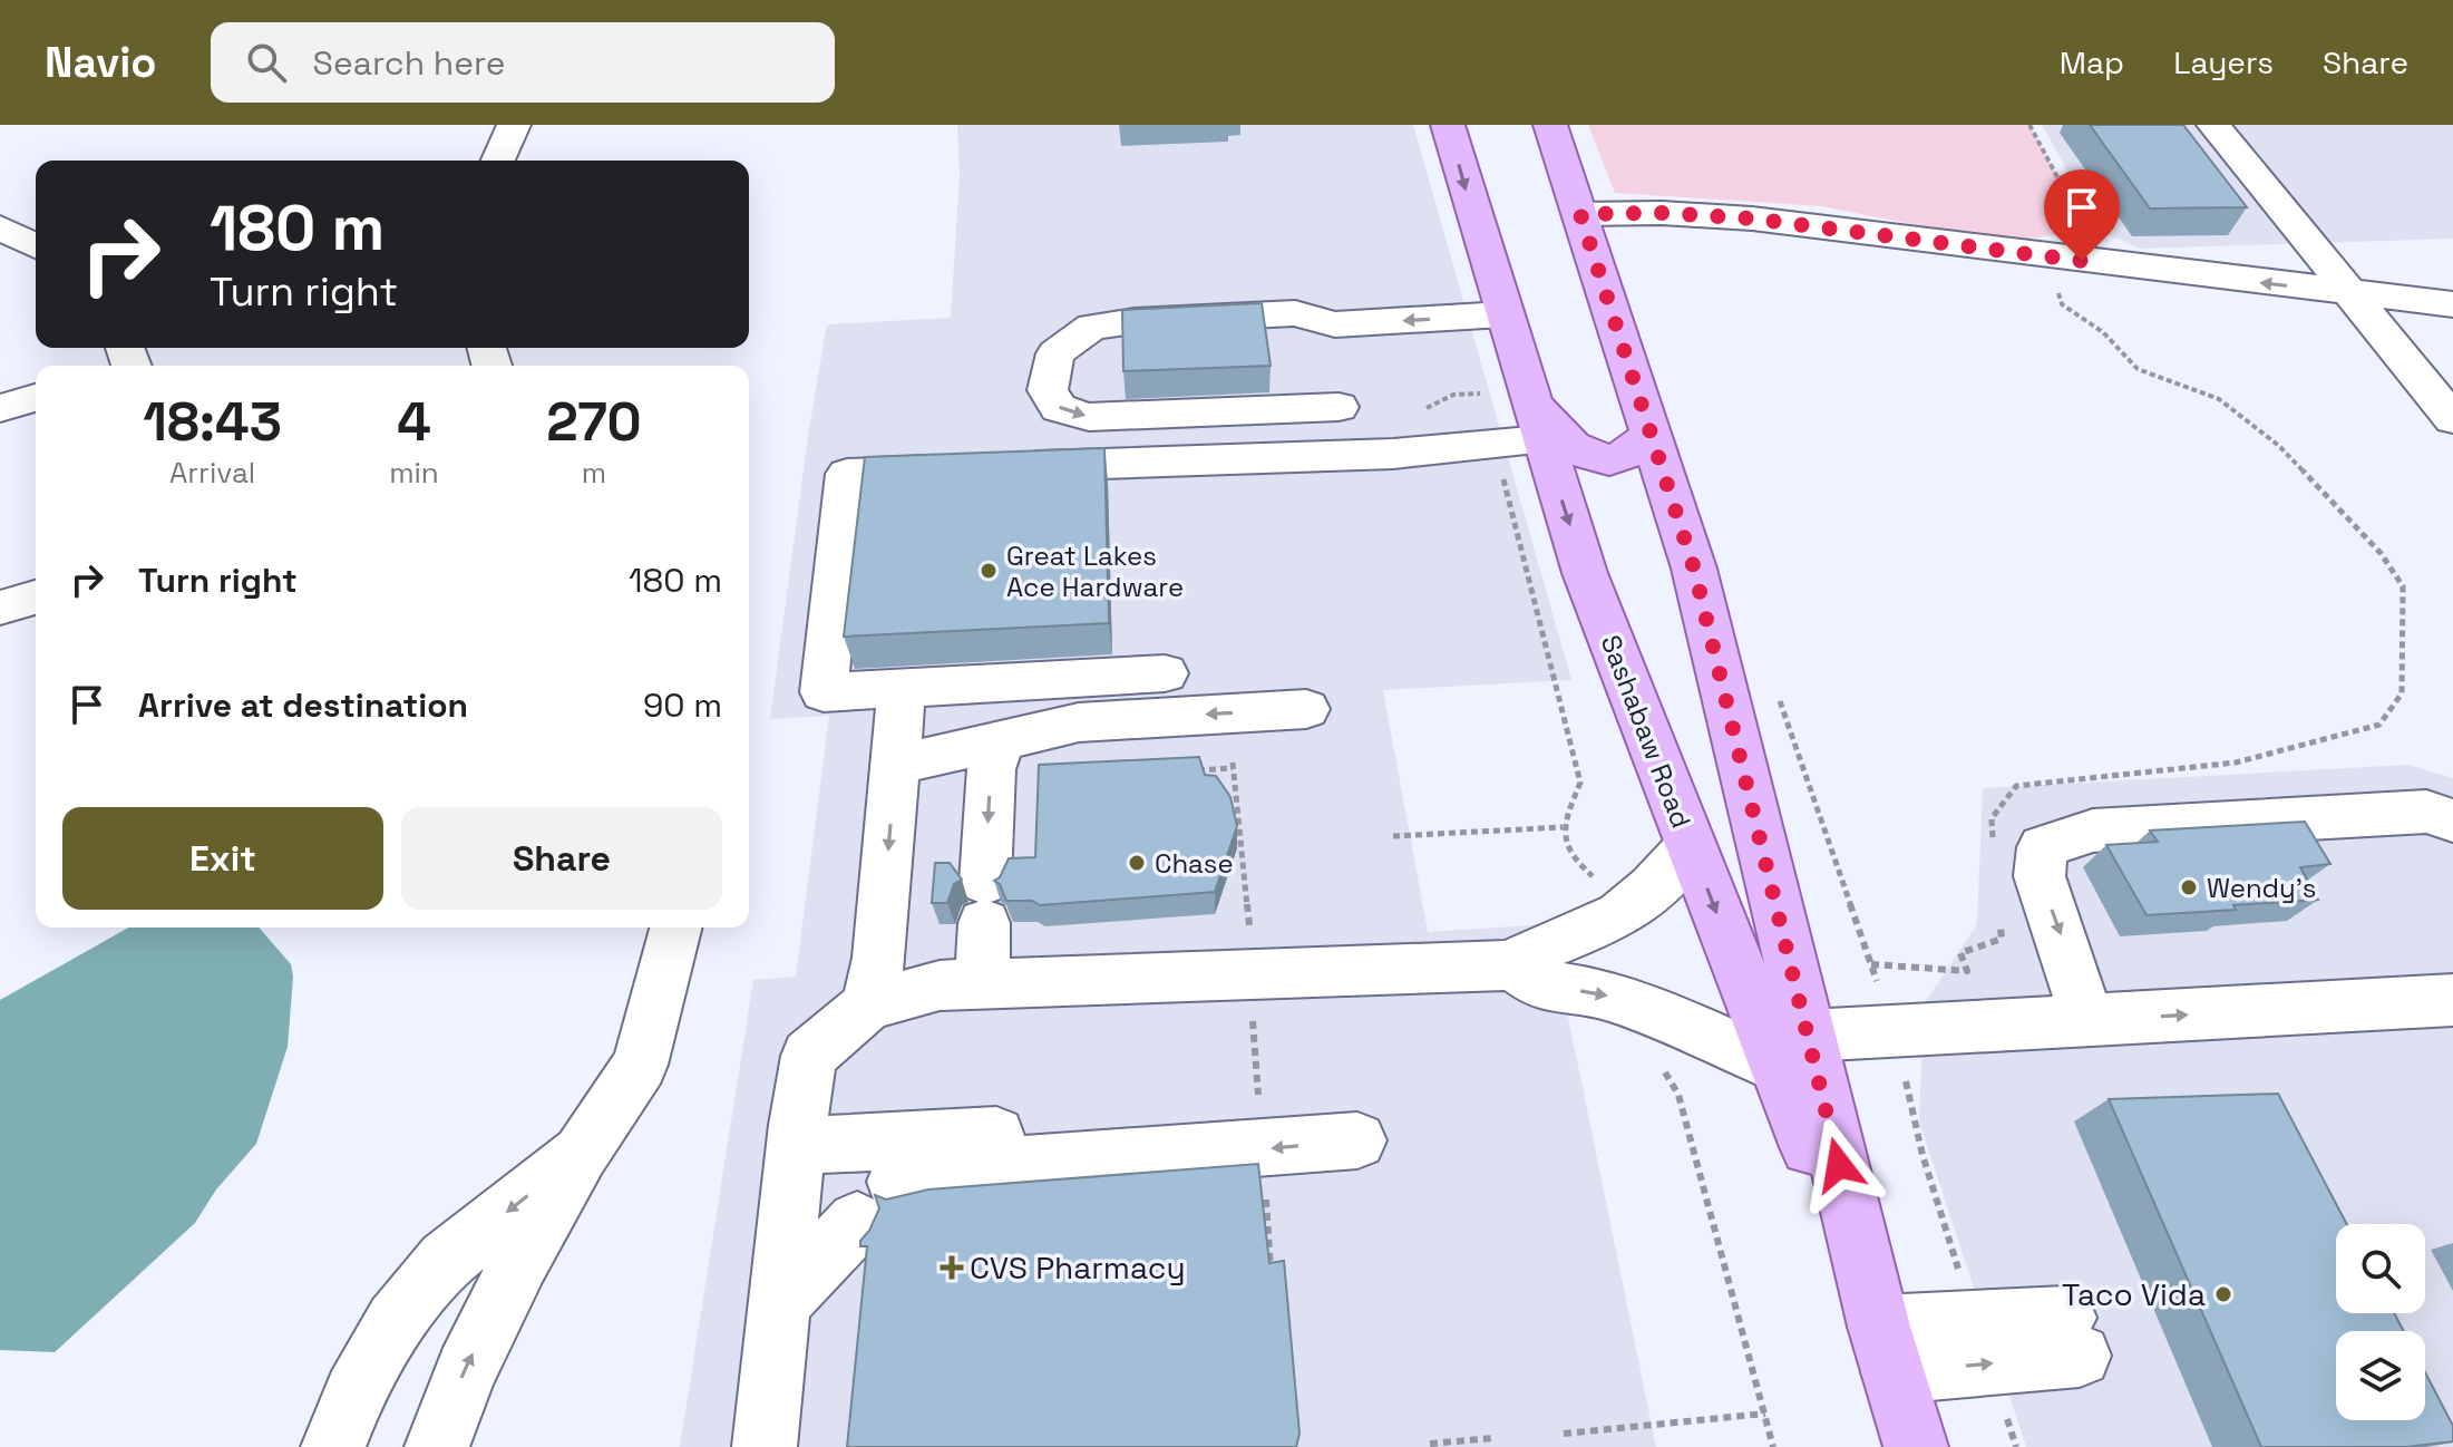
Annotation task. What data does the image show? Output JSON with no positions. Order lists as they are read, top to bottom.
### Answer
{
  "streets": {
    "main road": ["Sashabaw Road"]
  },
  "places": {
    "other": [
      "Great Lakes Ace Hardware",
      "Chase",
      "Wendy's",
      "Taco Vida"
    ],
    "health": ["CVS Pharmacy"]
  },
  "page": {
    "header": "Navio",
    "search": "Search here",
    "nav": ["Map", "Layers", "Share"],
    "turn": ["180 m", "Turn right"],
    "eta": [
      "18:43",
      "Arrival",
      "4",
      "min",
      "270",
      "m"
    ],
    "list": [
      {
        "name": "Turn right",
        "value": "180 m"
      },
      {
        "name": "Arrive at destination",
        "value": "90 m"
      }
    ],
    "buttons": ["Exit", "Share"]
  }
}
